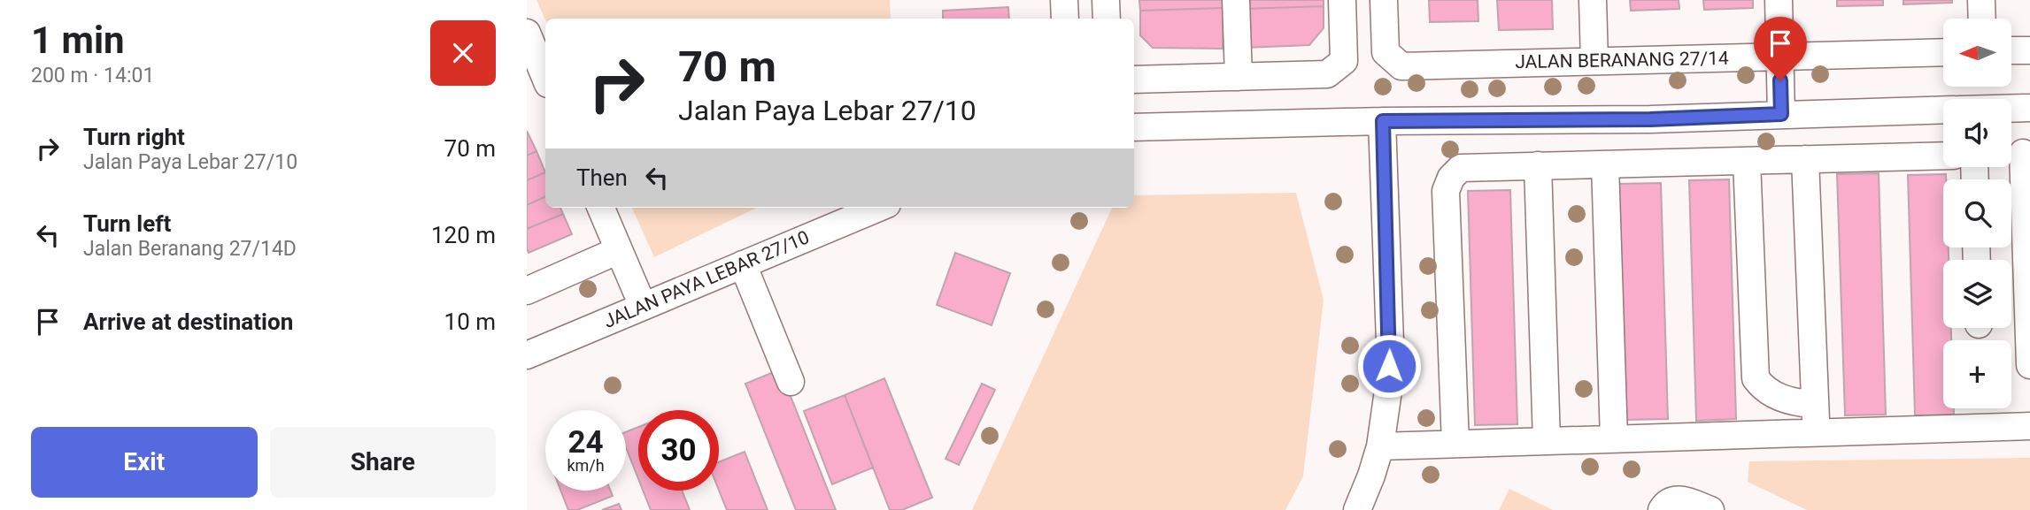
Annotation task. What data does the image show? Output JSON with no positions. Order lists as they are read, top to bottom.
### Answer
{
  "streets": {
    "street": ["JALAN BERANANG 27/14", "JALAN PAYA LEBAR 27/10"]
  },
  "north": "left",
  "page": {
    "heading": ["1 min", "200 m · 14:01"],
    "map_buttons": "+",
    "turn": ["70 m", "Jalan Paya Lebar 27/10"],
    "list": [
      {
        "name": "Turn right",
        "note": "Jalan Paya Lebar 27/10",
        "value": "70 m"
      },
      {
        "name": "Turn left",
        "note": "Jalan Beranang 27/14D",
        "value": "120 m"
      },
      {
        "name": "Arrive at destination",
        "value": "10 m"
      }
    ],
    "then": "Then",
    "speed": "24 km/h",
    "limit": "30",
    "buttons": ["Exit", "Share"]
  }
}
